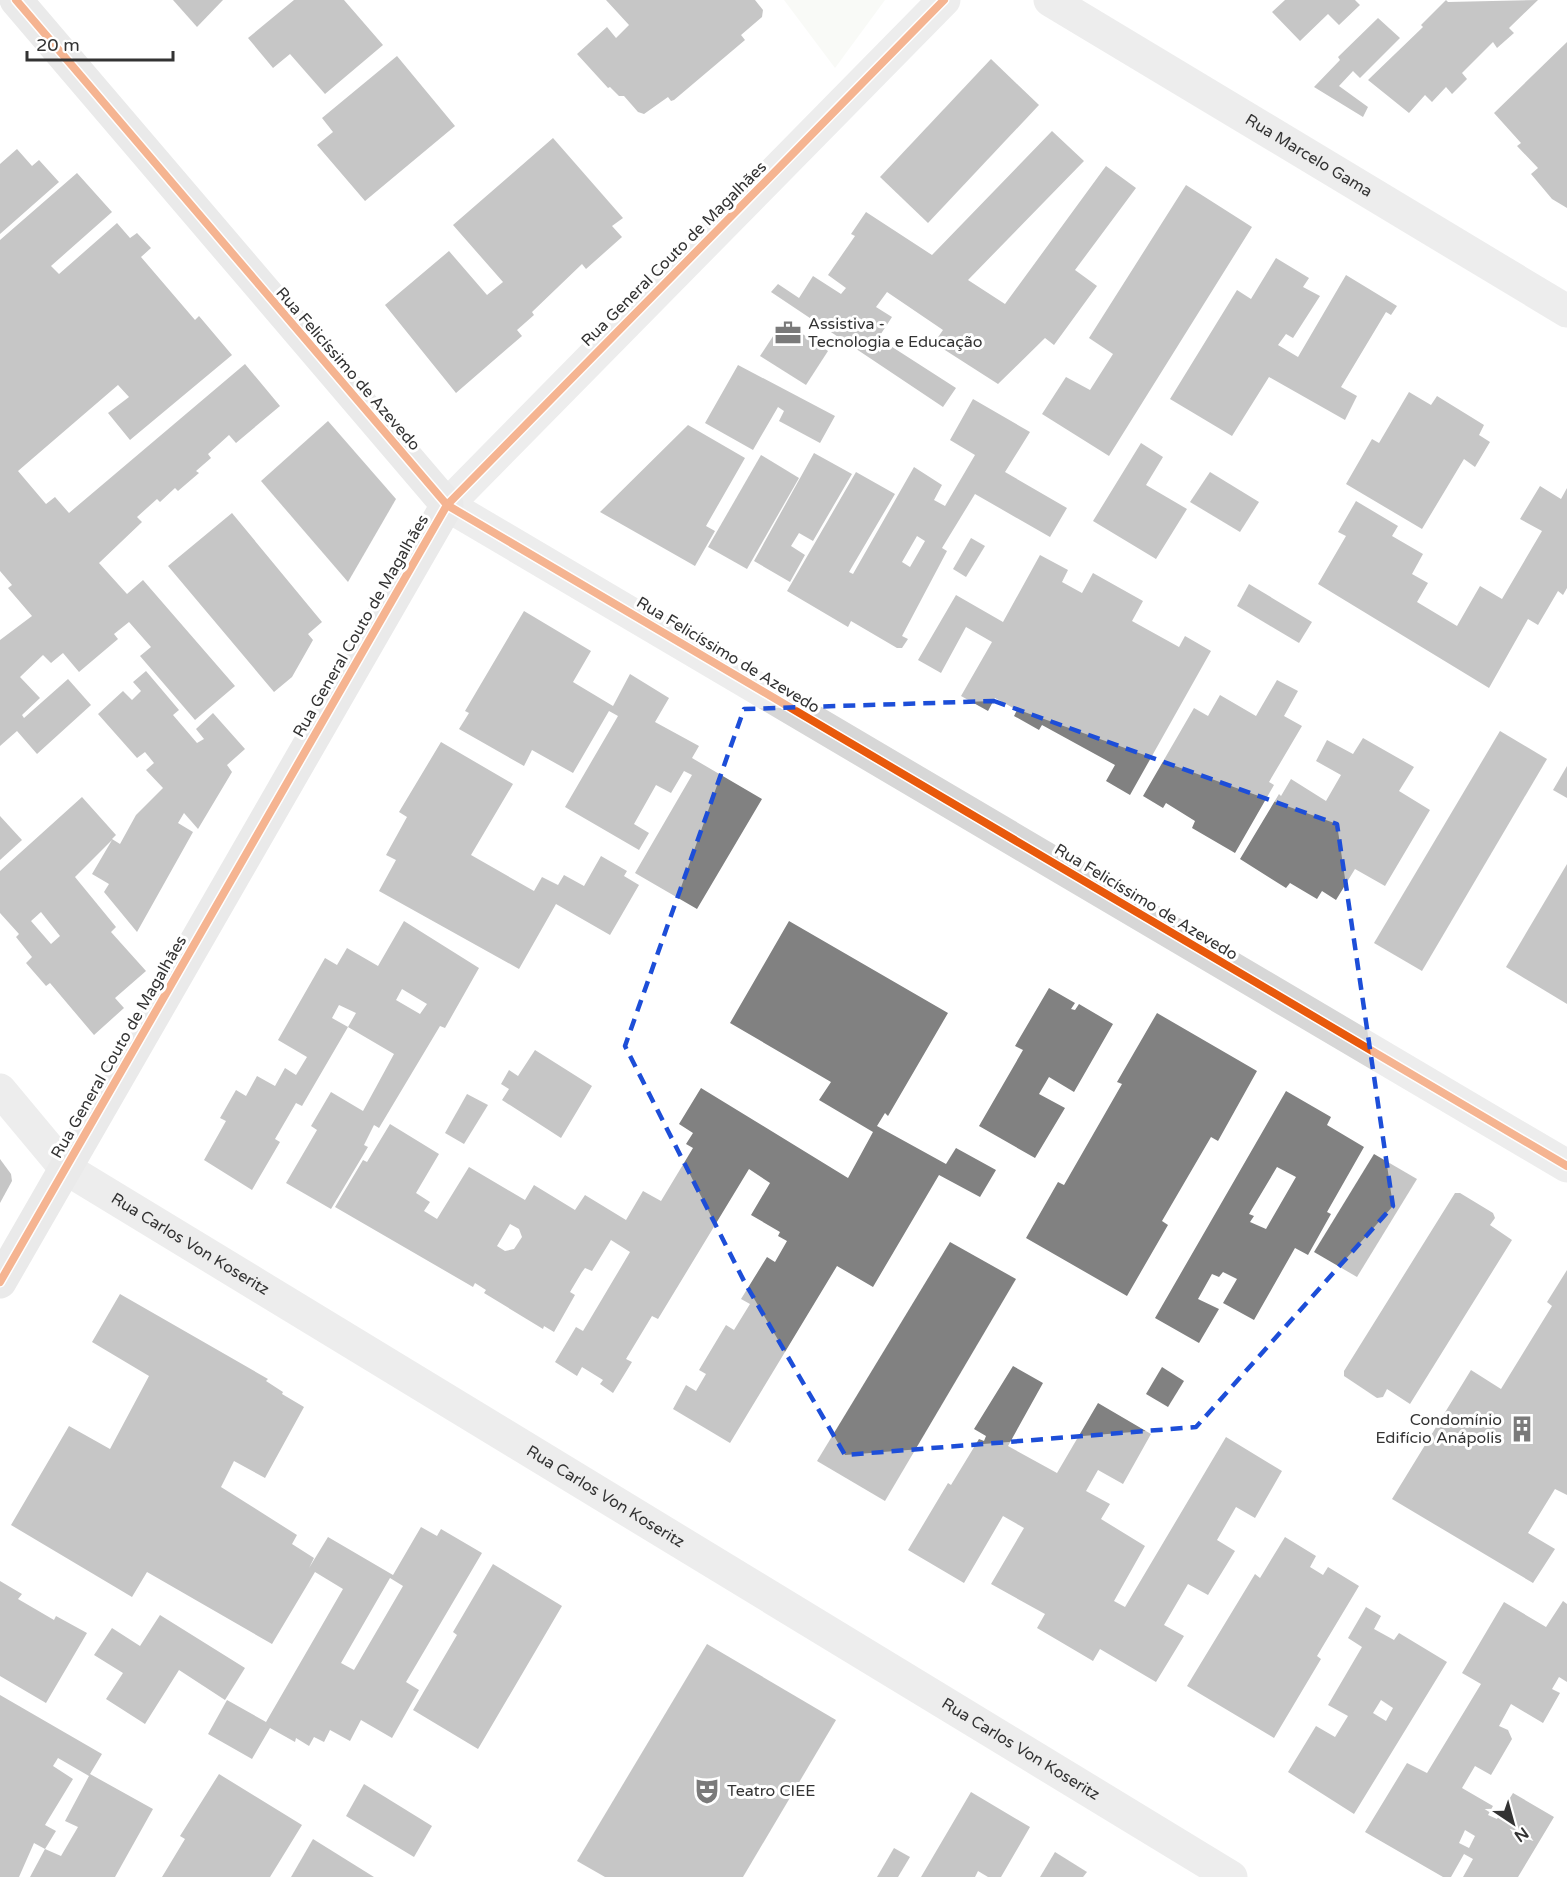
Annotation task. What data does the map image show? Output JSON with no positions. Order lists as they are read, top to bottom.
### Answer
{
  "streets": {
    "street": [
      "Rua Marcelo Gama",
      "Rua General Couto de Magalhães",
      "Rua Felicíssimo de Azevedo",
      "Rua Carlos Von Koseritz"
    ]
  },
  "crossings": [
    ["Rua General Couto de Magalhães", "Rua Felicíssimo de Azevedo"],
    ["Rua General Couto de Magalhães", "Rua Carlos Von Koseritz"]
  ],
  "places": {
    "office": ["Assistiva - Tecnologia e Educação"],
    "building": ["Condomínio Edifício Anápolis"],
    "theatre": ["Teatro CIEE"]
  },
  "scale_bar": "20 m",
  "north": "bottom right"
}
